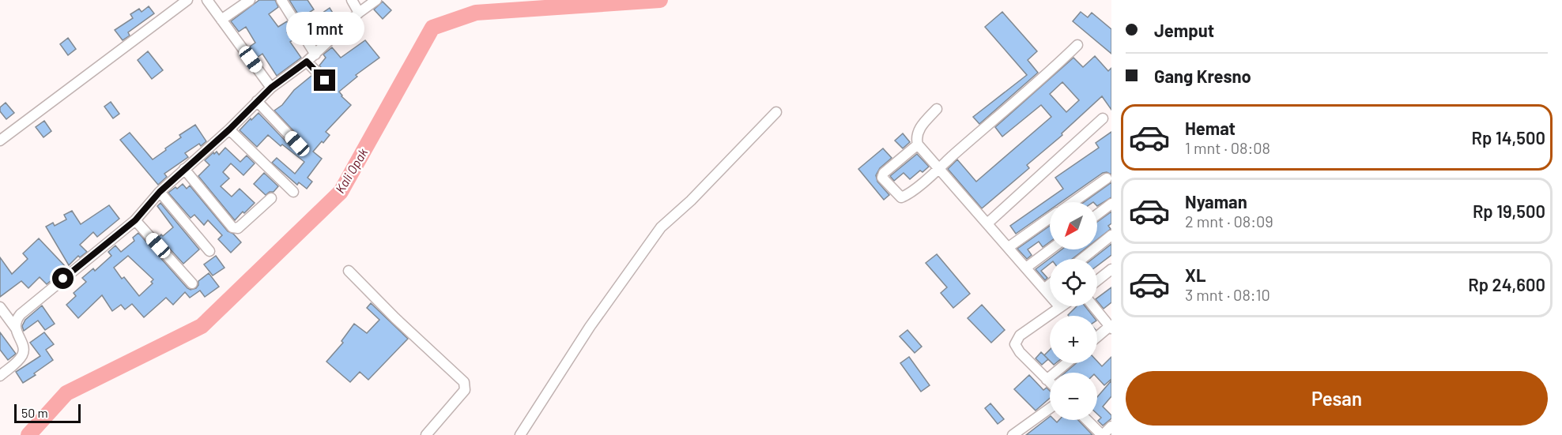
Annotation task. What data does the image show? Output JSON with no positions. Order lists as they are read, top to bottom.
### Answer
{
  "water": ["Kali Opak"],
  "scale_bar": "50 m",
  "north": "bottom left",
  "page": {
    "banner": ["Jemput", "Gang Kresno"],
    "bubble": "1 mnt",
    "list": [
      {
        "name": "Hemat",
        "note": "1 mnt · 08:08",
        "value": "Rp 14,500"
      },
      {
        "name": "Nyaman",
        "note": "2 mnt · 08:09",
        "value": "Rp 19,500"
      },
      {
        "name": "XL",
        "note": "3 mnt · 08:10",
        "value": "Rp 24,600"
      }
    ],
    "map_buttons": ["+", "−"],
    "buttons": "Pesan",
    "scale": "50 m"
  }
}
